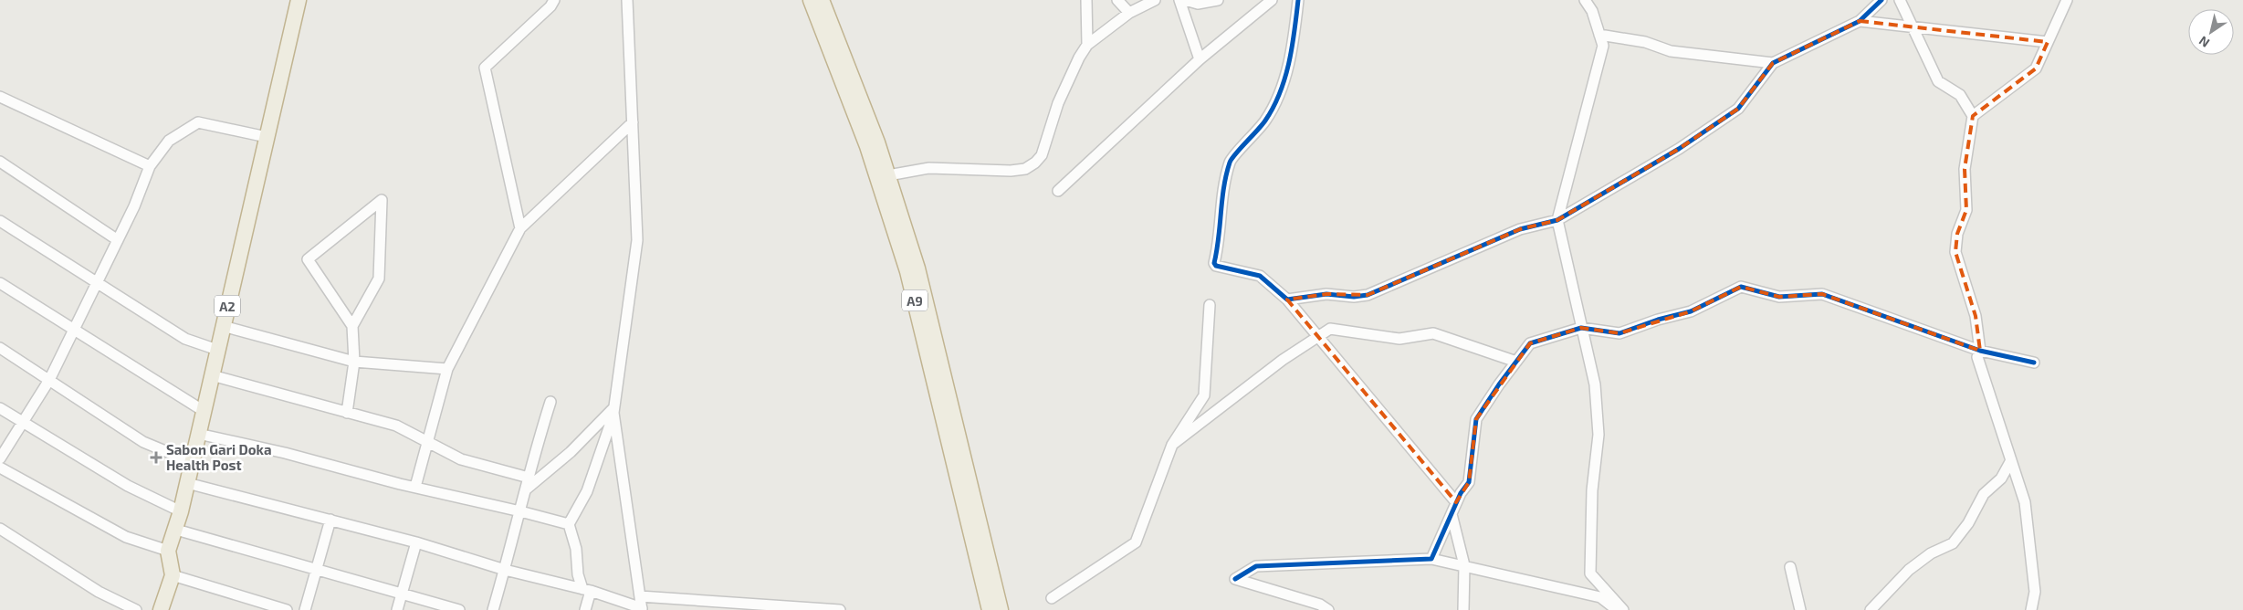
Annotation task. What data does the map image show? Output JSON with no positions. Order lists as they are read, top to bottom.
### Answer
{
  "streets": {
    "highway": ["A9", "A2"]
  },
  "places": {
    "health": ["Sabon Gari Doka Health Post"]
  },
  "north": "bottom left"
}
